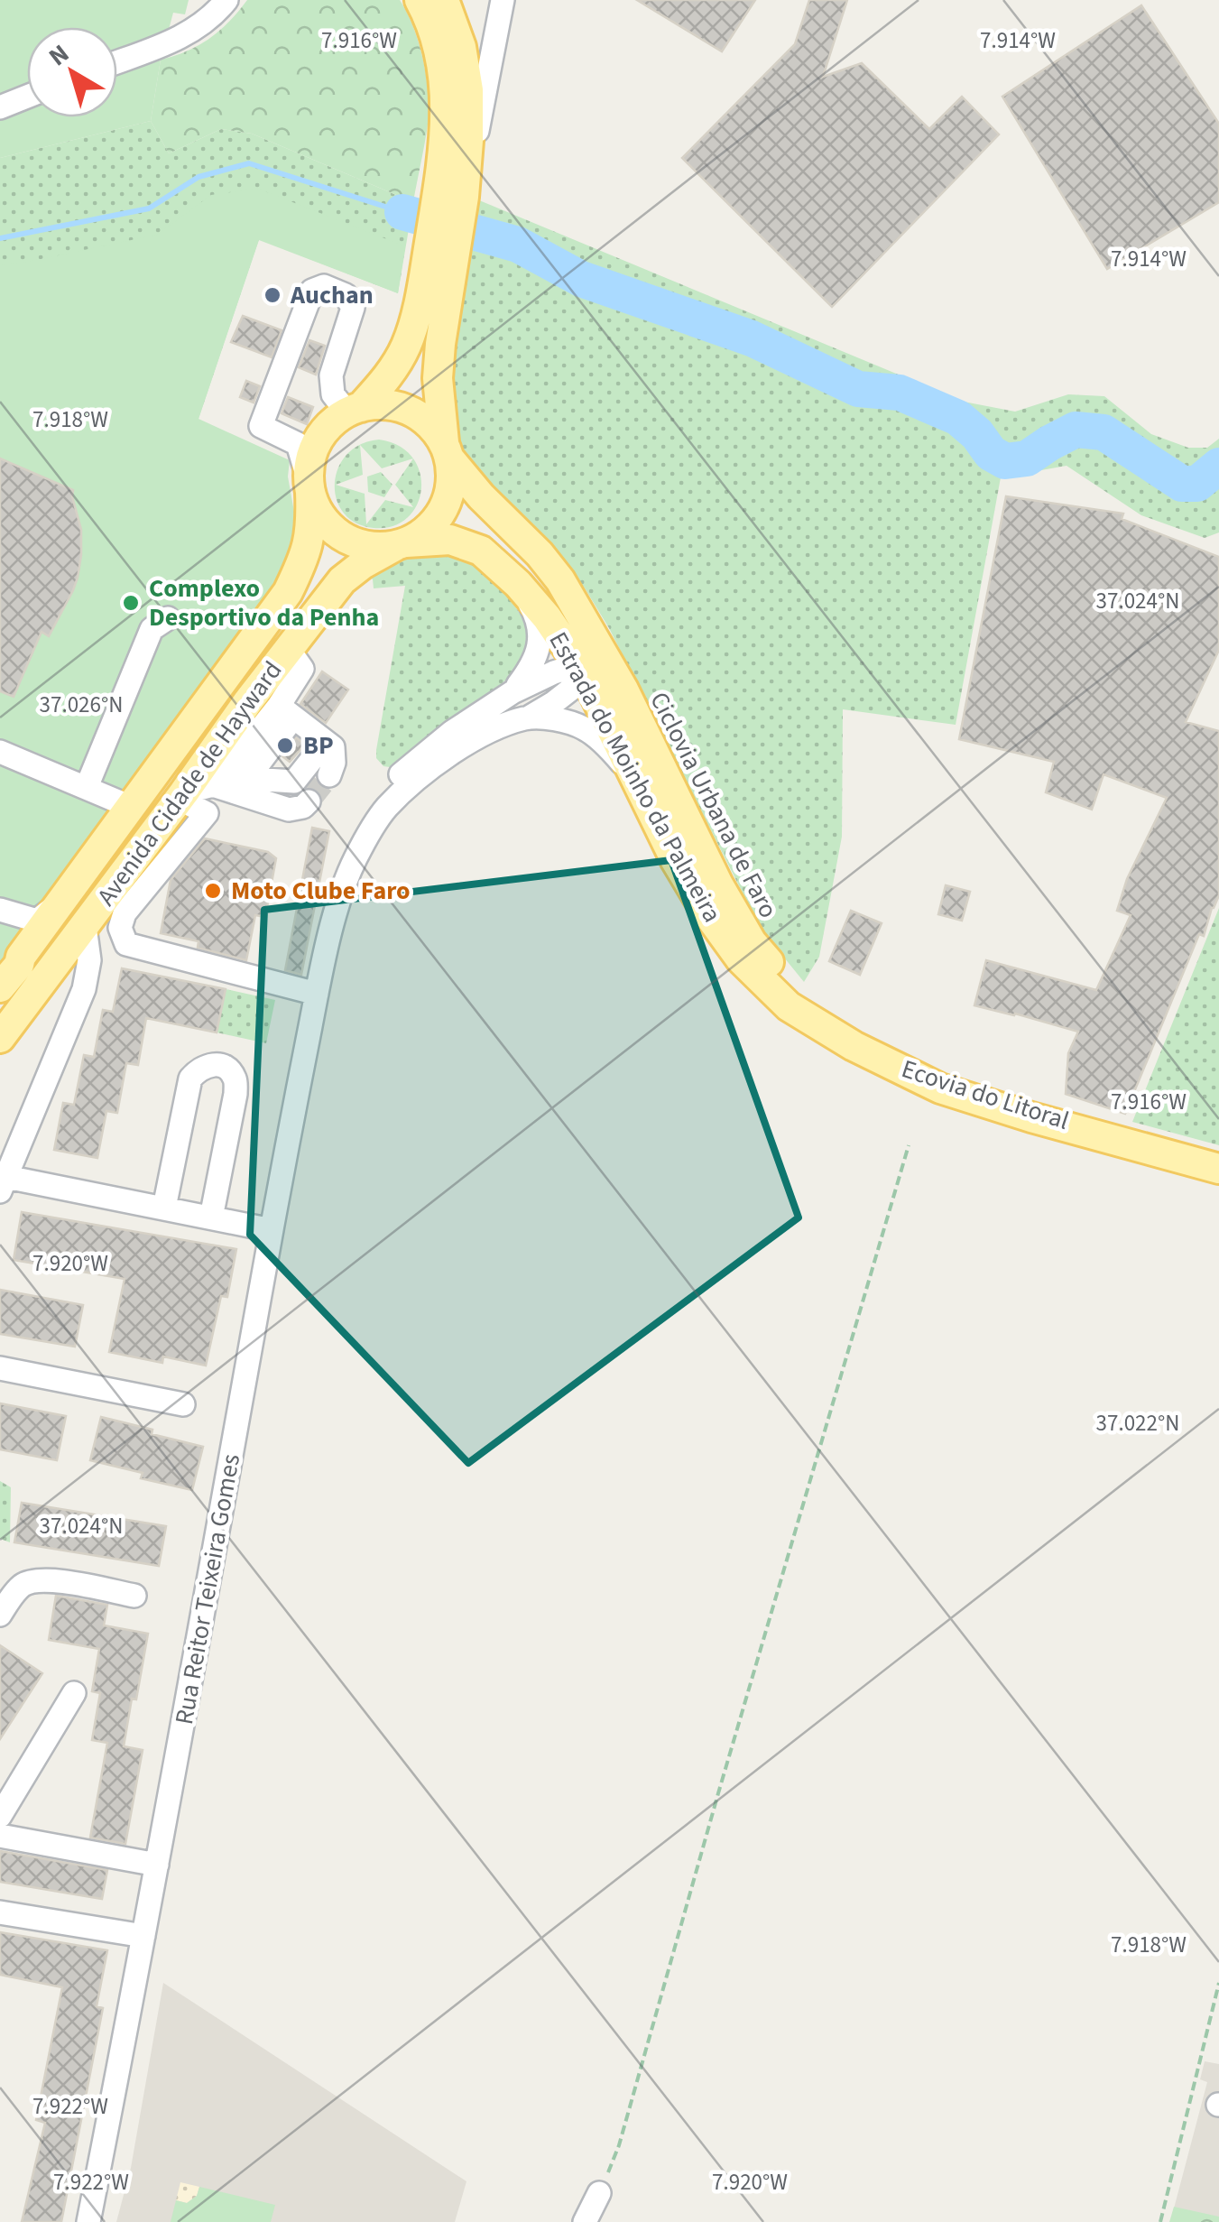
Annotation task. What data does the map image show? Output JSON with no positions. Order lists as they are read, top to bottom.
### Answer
{
  "streets": {
    "main road": ["Estrada do Moinho da Palmeira", "Avenida Cidade de Hayward"],
    "street": ["Rua Reitor Teixeira Gomes"]
  },
  "crossings": [
    ["Estrada do Moinho da Palmeira", "Avenida Cidade de Hayward"]
  ],
  "places": [
    "Auchan",
    "Complexo Desportivo da Penha",
    "BP",
    "Moto Clube Faro"
  ],
  "north": "top left",
  "coordinates": [
    "7.916°W",
    "7.914°W",
    "7.918°W",
    "37.024°N",
    "37.026°N",
    "7.920°W",
    "37.022°N",
    "7.922°W"
  ]
}
